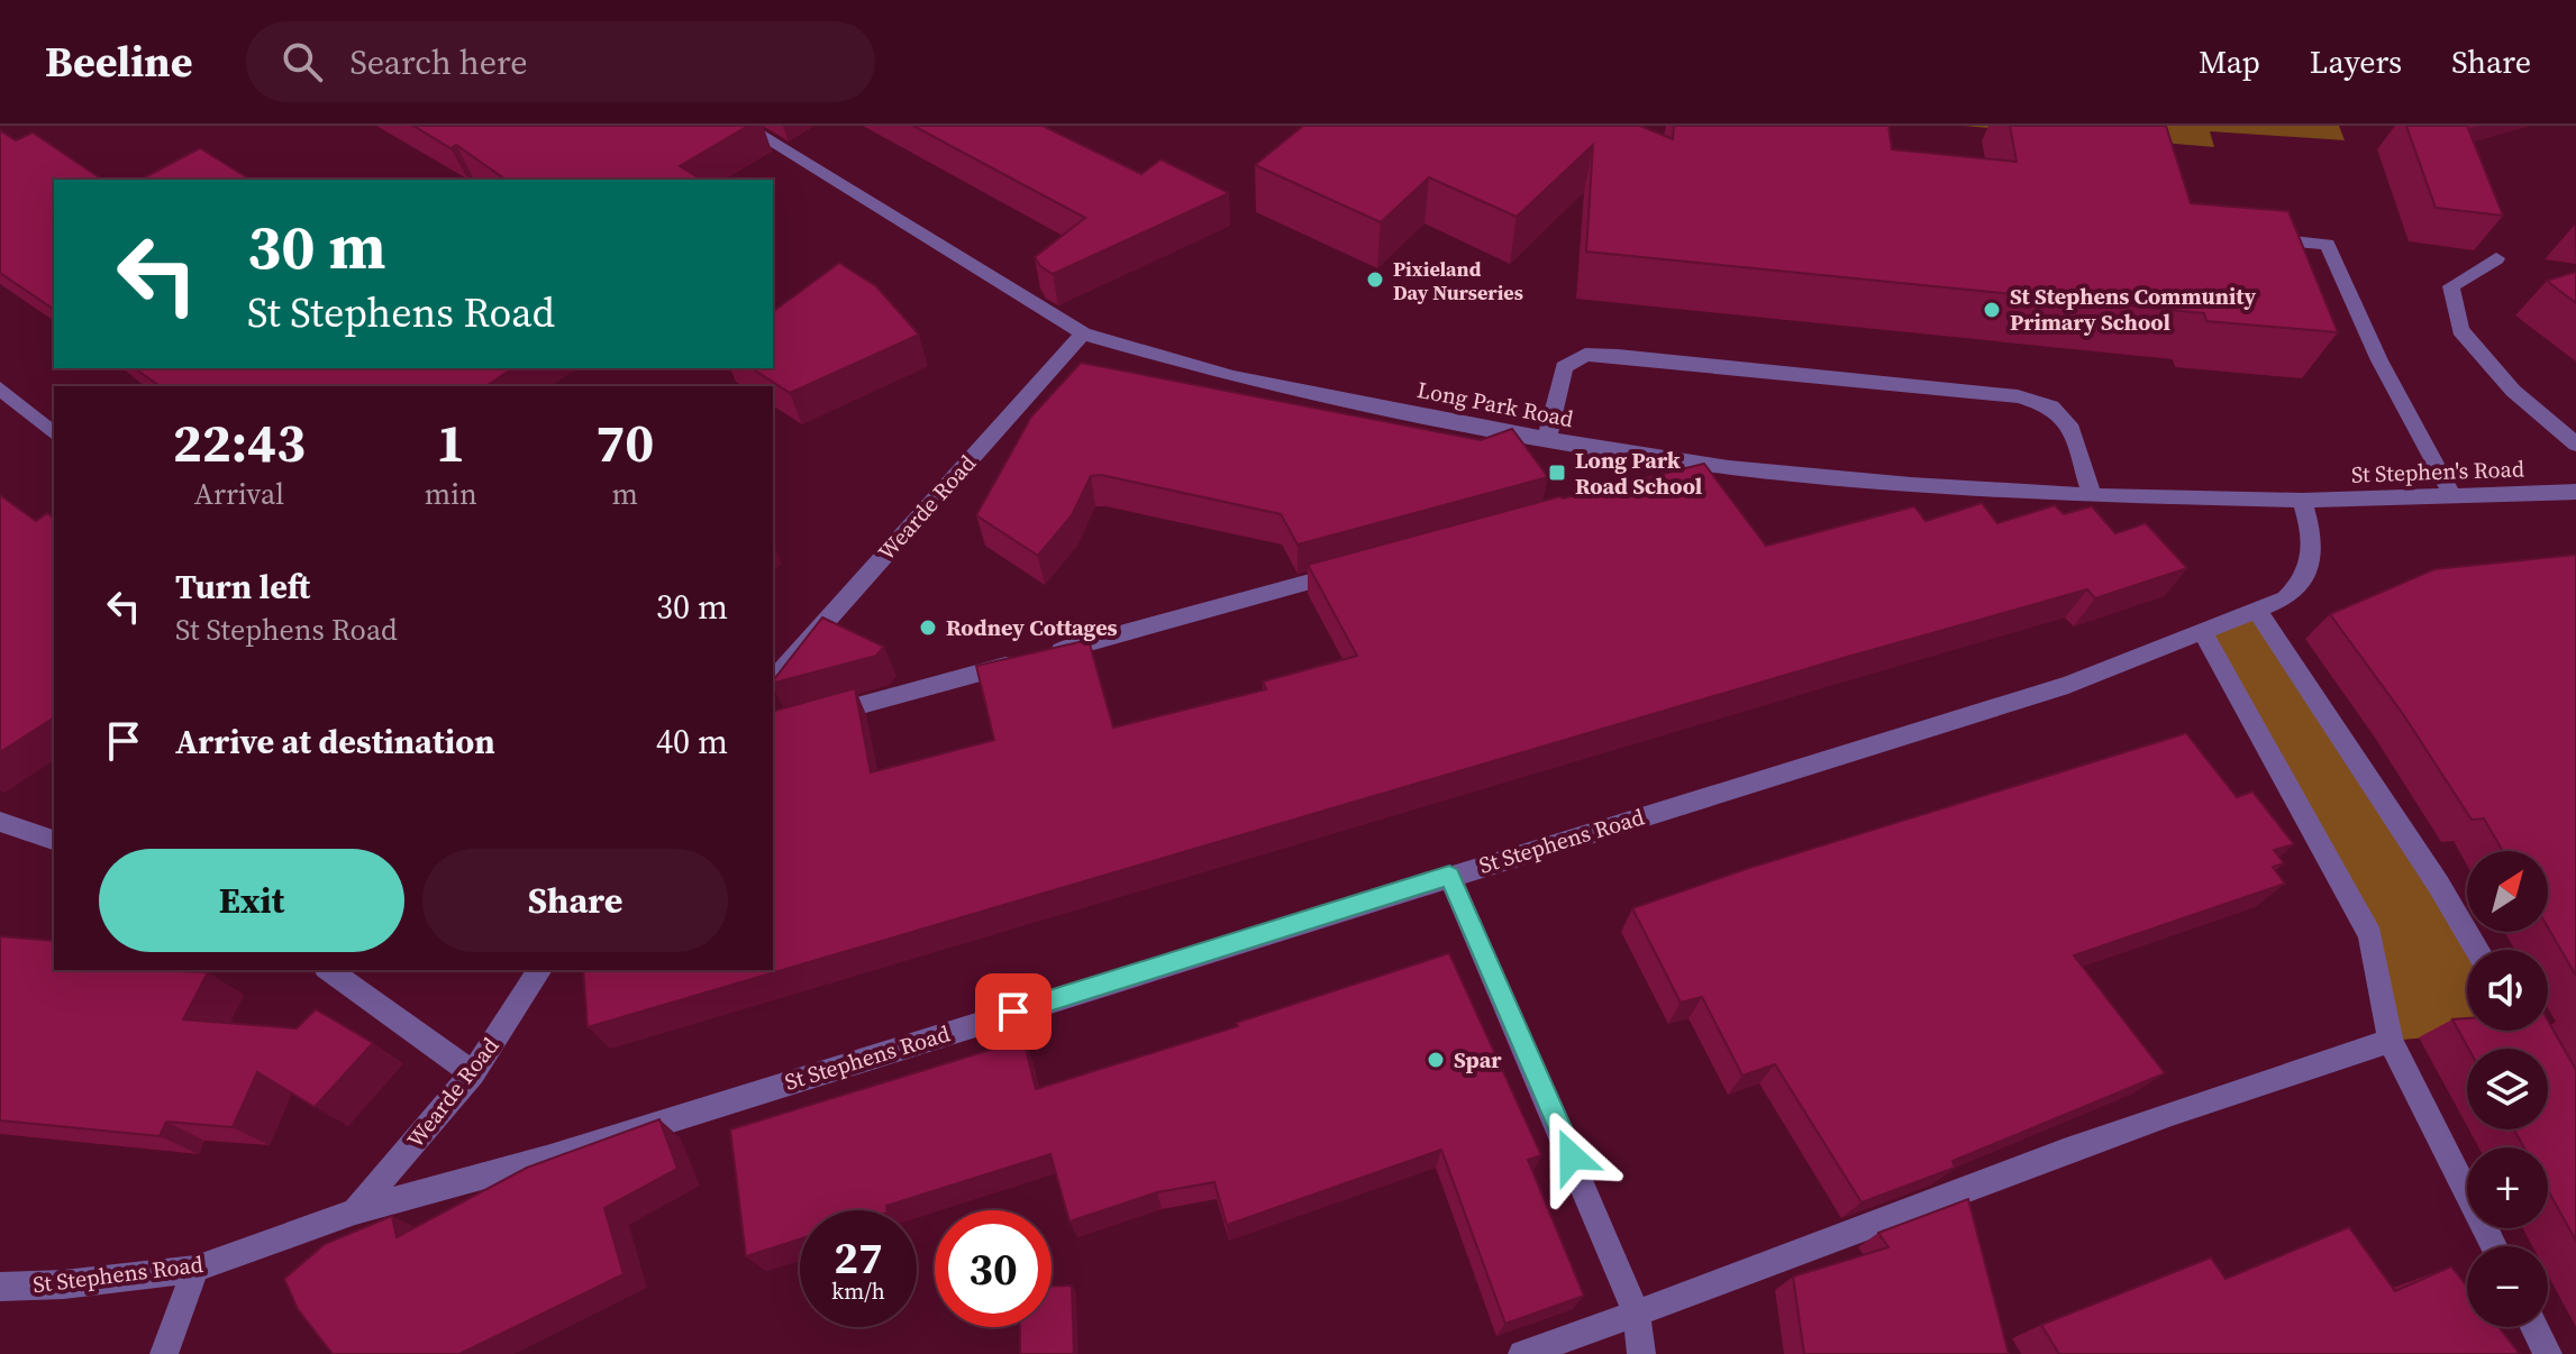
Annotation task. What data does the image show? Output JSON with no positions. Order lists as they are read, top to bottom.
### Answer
{
  "streets": {
    "street": [
      "Long Park Road",
      "St Stephen's Road",
      "Wearde Road",
      "St Stephens Road"
    ]
  },
  "crossings": [
    ["Long Park Road", "St Stephen's Road"],
    ["Long Park Road", "Wearde Road"],
    ["Long Park Road", "St Stephens Road"],
    ["St Stephen's Road", "St Stephens Road"],
    ["Wearde Road", "St Stephens Road"]
  ],
  "places": {
    "other": [
      "Pixieland Day Nurseries",
      "St Stephens Community Primary School",
      "Rodney Cottages",
      "Spar"
    ],
    "transit": ["Long Park Road School"]
  },
  "north": "top right",
  "page": {
    "header": "Beeline",
    "search": "Search here",
    "nav": ["Map", "Layers", "Share"],
    "turn": ["30 m", "St Stephens Road"],
    "eta": [
      "22:43",
      "Arrival",
      "1",
      "min",
      "70",
      "m"
    ],
    "list": [
      {
        "name": "Turn left",
        "note": "St Stephens Road",
        "value": "30 m"
      },
      {
        "name": "Arrive at destination",
        "value": "40 m"
      }
    ],
    "buttons": ["Exit", "Share"],
    "map_buttons": ["+", "−"],
    "speed": "27 km/h",
    "limit": "30"
  }
}
